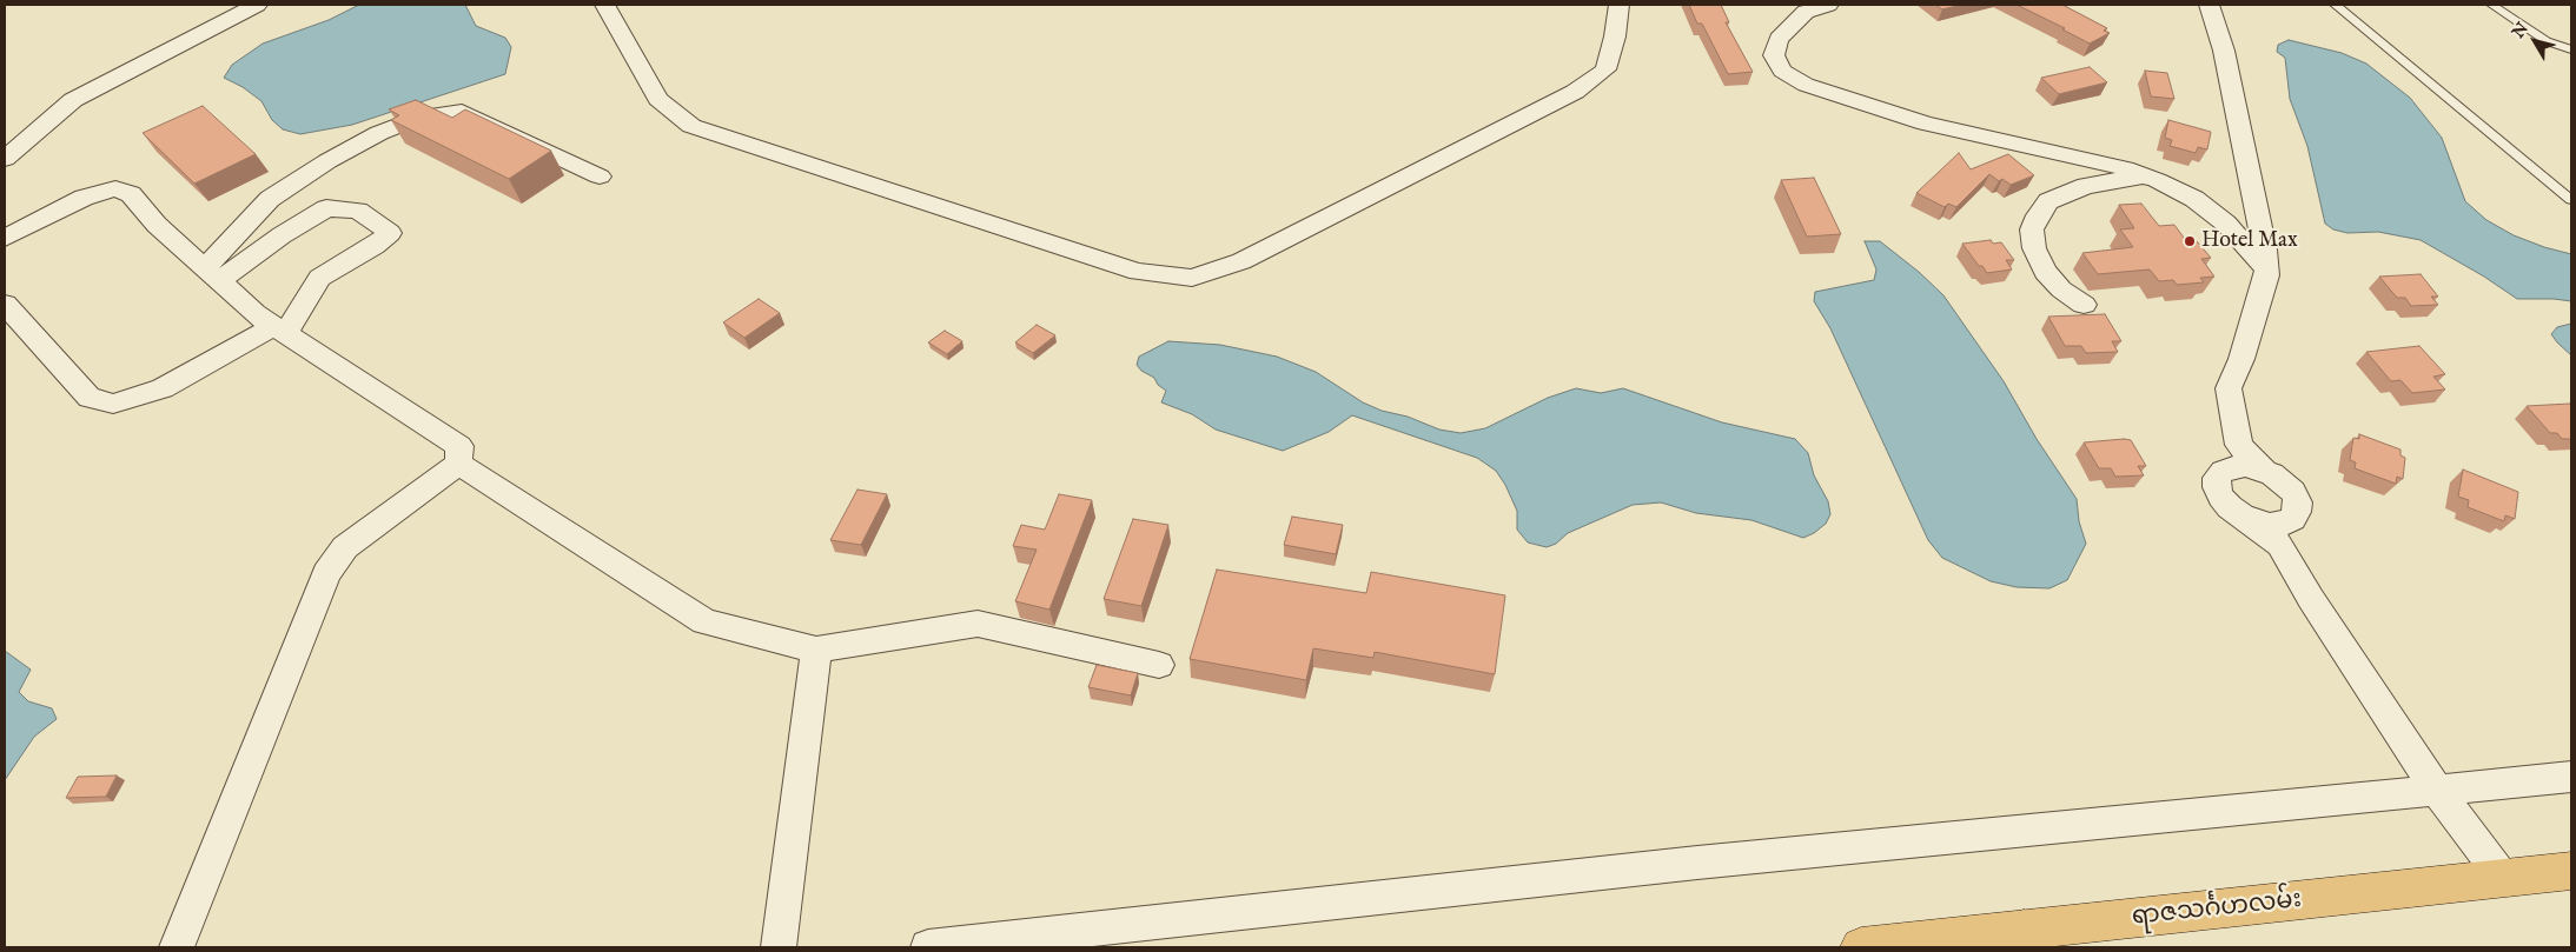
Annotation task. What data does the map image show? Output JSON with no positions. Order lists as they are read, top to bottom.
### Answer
{
  "streets": {
    "main road": ["ရာဇသင်္ဂဟလမ်း"]
  },
  "places": ["Hotel Max"],
  "north": "top left"
}
